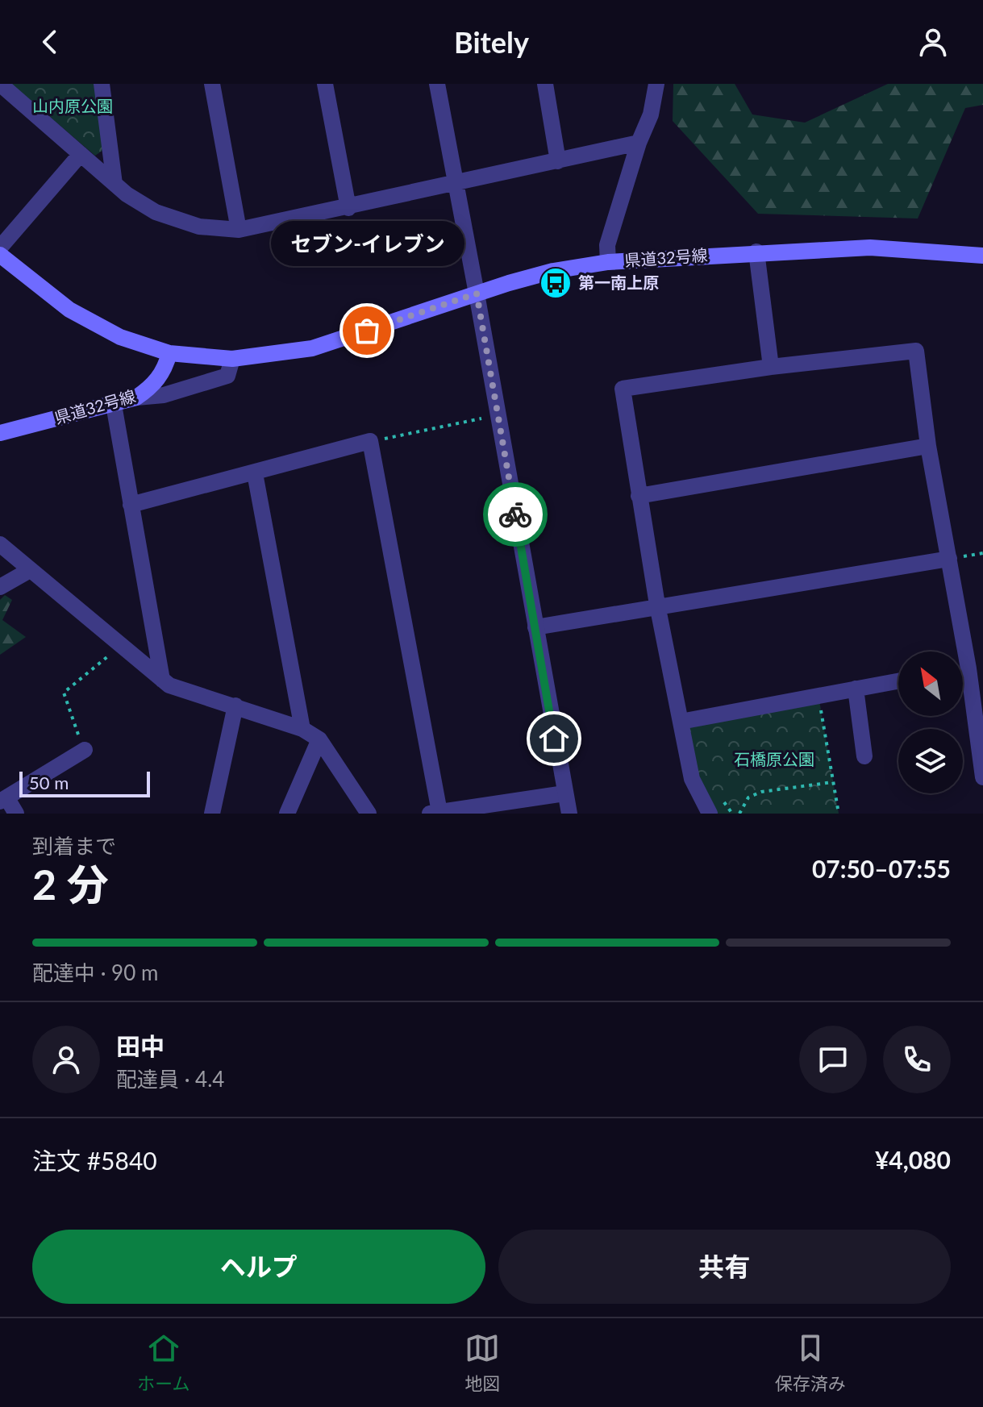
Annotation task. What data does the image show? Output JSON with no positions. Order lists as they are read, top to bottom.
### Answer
{
  "streets": {
    "main road": ["県道32号線"]
  },
  "parks": ["山内原公園", "石橋原公園"],
  "places": {
    "bus stop": ["第一南上原"],
    "other": ["セブン-イレブン"]
  },
  "scale_bar": "50 m",
  "north": "top left",
  "page": {
    "header": "Bitely",
    "bubble": "セブン-イレブン",
    "scale": "50 m",
    "heading": ["2 分", "到着まで", "07:50–07:55"],
    "panel": [
      "田中",
      "配達員 · 4.4",
      "注文 #5840",
      "¥4,080"
    ],
    "bar": "配達中 · 90 m",
    "buttons": ["ヘルプ", "共有"],
    "tabs": ["ホーム", "地図", "保存済み"]
  }
}
